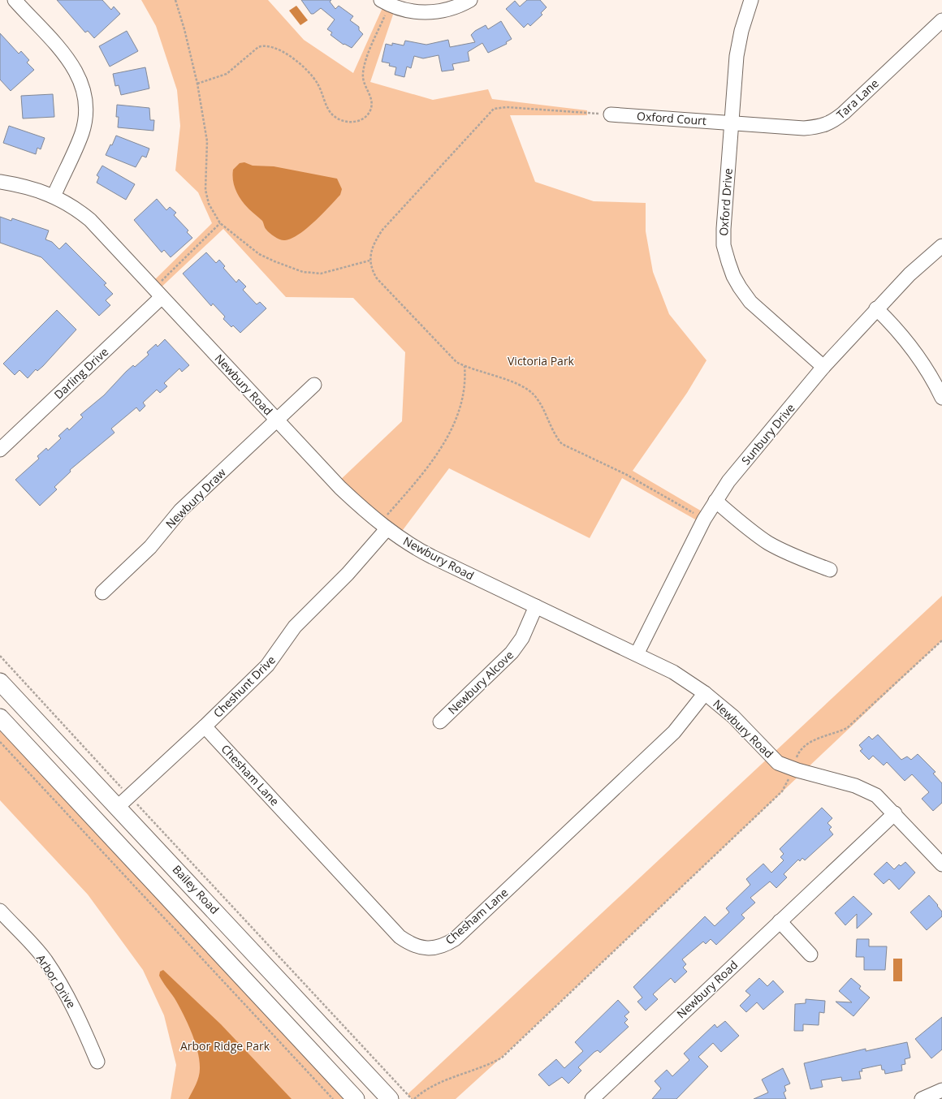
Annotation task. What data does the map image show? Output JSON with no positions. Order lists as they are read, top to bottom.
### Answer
{
  "streets": {
    "main road": ["Bailey Road"],
    "street": [
      "Tara Lane",
      "Oxford Court",
      "Oxford Drive",
      "Darling Drive",
      "Newbury Road",
      "Sunbury Drive",
      "Newbury Draw",
      "Newbury Alcove",
      "Cheshunt Drive",
      "Chesham Lane",
      "Arbor Drive"
    ]
  },
  "crossings": [
    ["Tara Lane", "Oxford Court"],
    ["Tara Lane", "Oxford Drive"],
    ["Oxford Court", "Oxford Drive"],
    ["Oxford Drive", "Sunbury Drive"],
    ["Darling Drive", "Newbury Road"],
    ["Newbury Road", "Sunbury Drive"],
    ["Newbury Road", "Newbury Draw"],
    ["Newbury Road", "Newbury Alcove"],
    ["Newbury Road", "Cheshunt Drive"],
    ["Newbury Road", "Chesham Lane"],
    ["Cheshunt Drive", "Chesham Lane"],
    ["Cheshunt Drive", "Bailey Road"]
  ],
  "parks": ["Victoria Park", "Arbor Ridge Park"]
}
